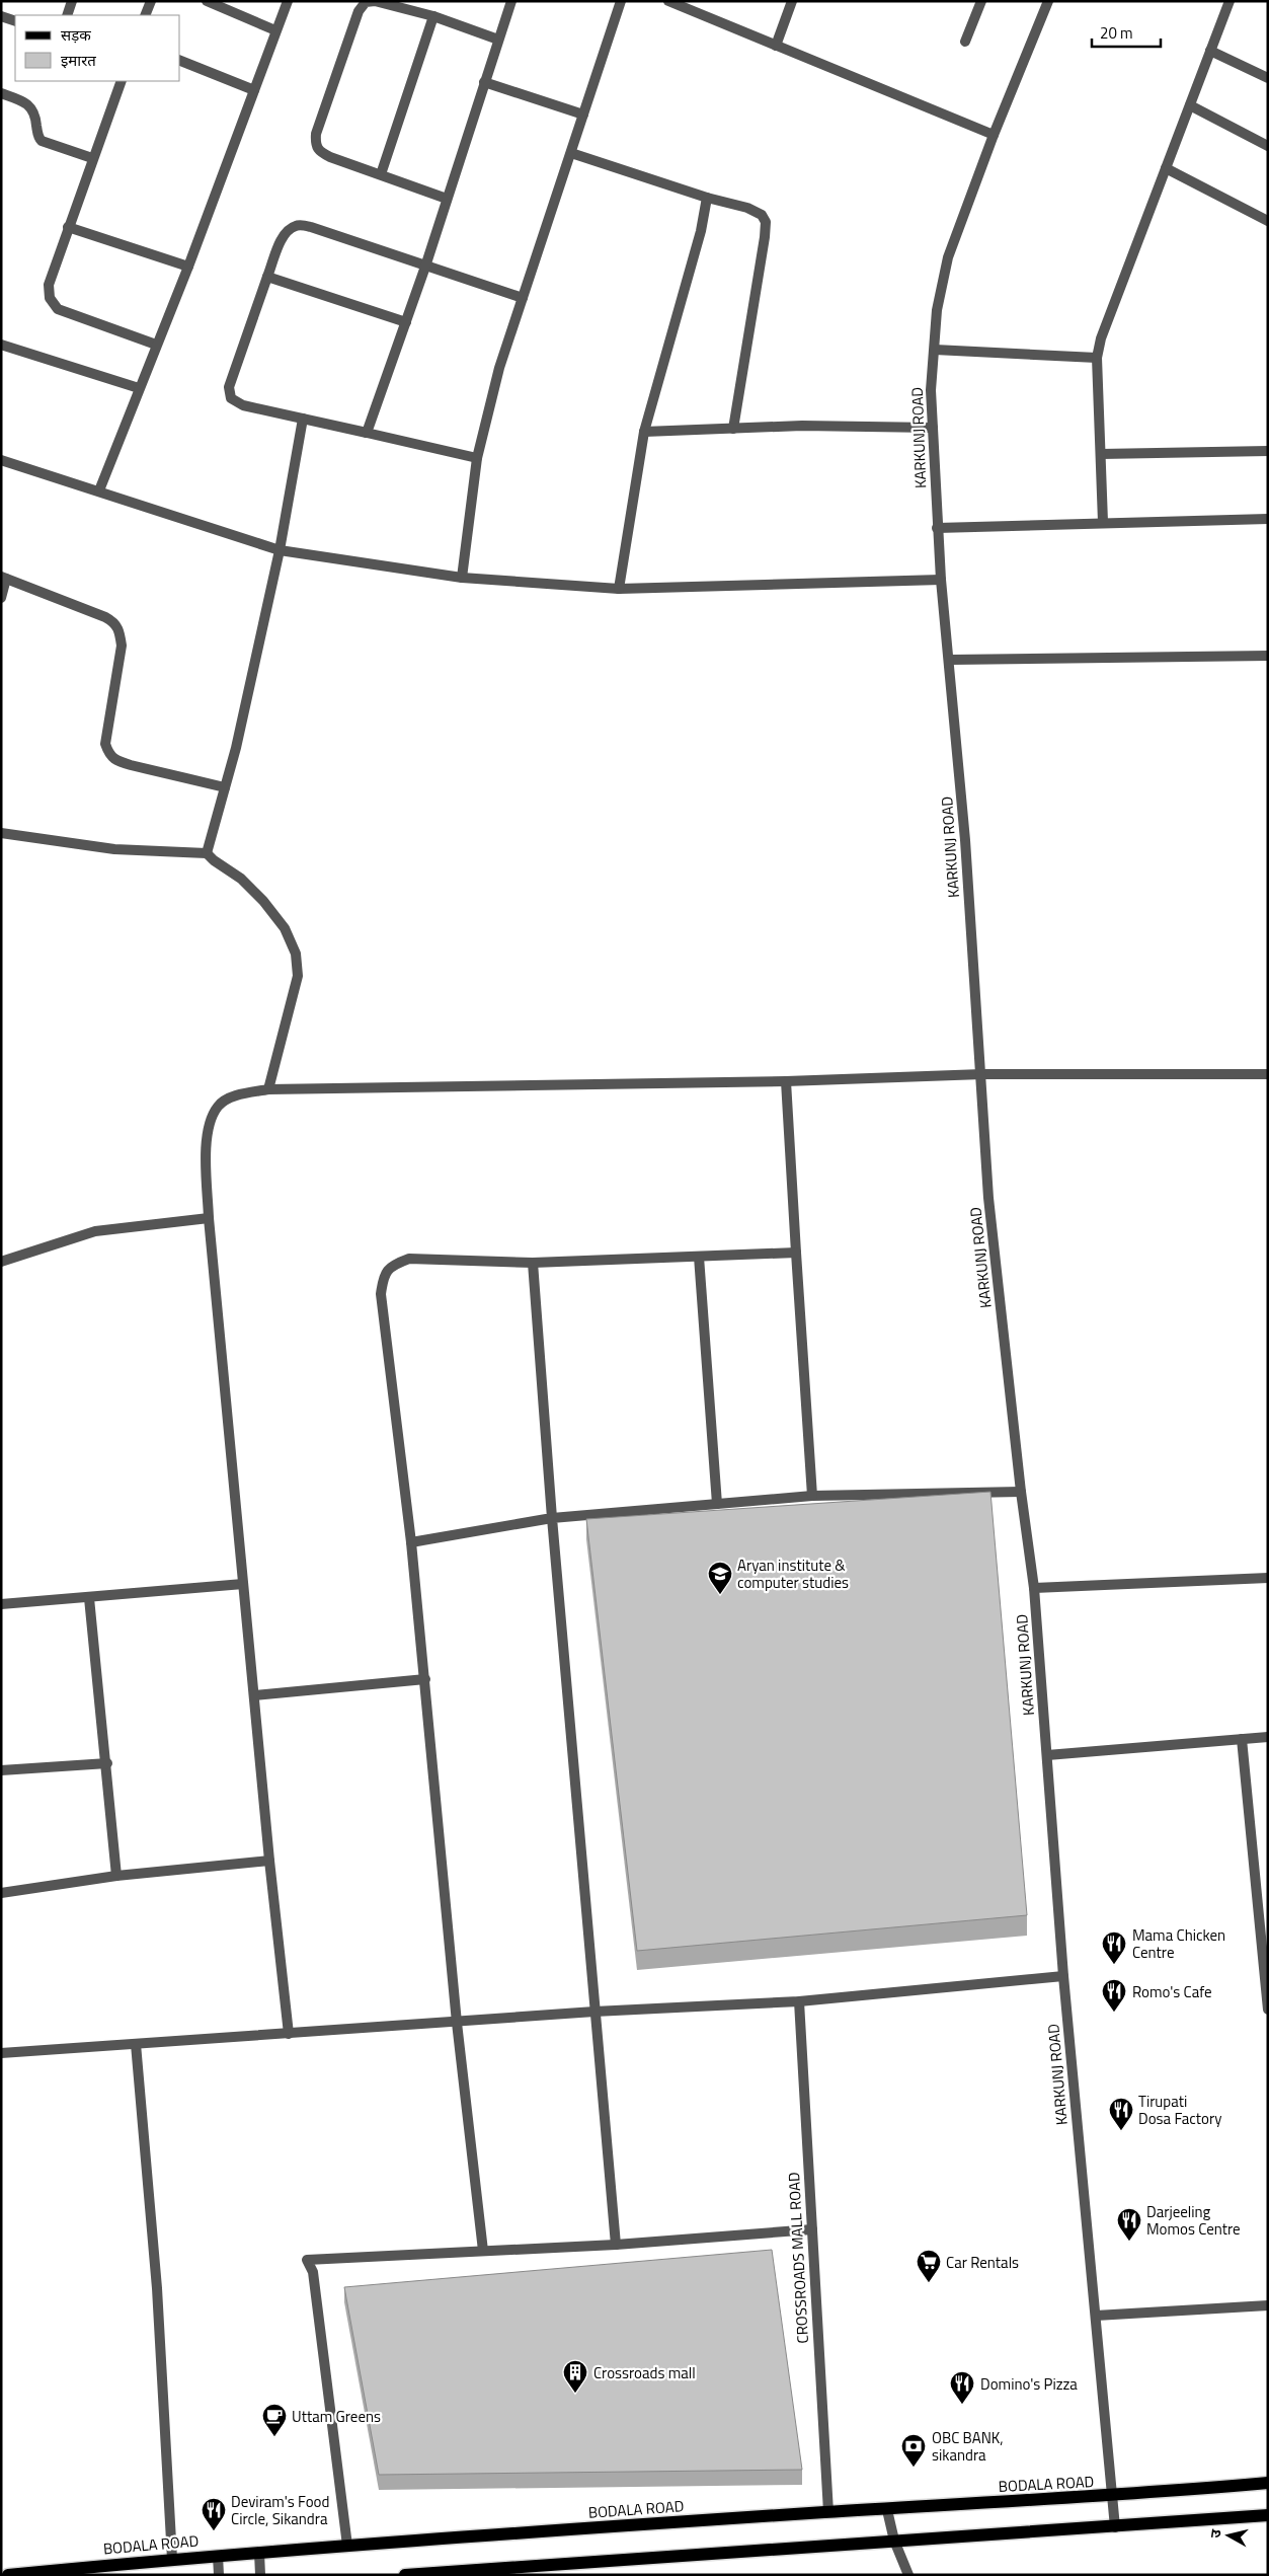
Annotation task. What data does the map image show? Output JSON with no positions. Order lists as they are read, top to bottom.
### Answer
{
  "streets": {
    "main road": ["BODALA ROAD"],
    "street": ["KARKUNJ ROAD", "CROSSROADS MALL ROAD"]
  },
  "crossings": [
    ["KARKUNJ ROAD", "BODALA ROAD"],
    ["CROSSROADS MALL ROAD", "BODALA ROAD"]
  ],
  "places": {
    "school or university": ["Aryan institute & computer studies"],
    "restaurant": [
      "Mama Chicken Centre",
      "Romo's Cafe",
      "Tirupati Dosa Factory",
      "Darjeeling Momos Centre",
      "Domino's Pizza",
      "Deviram's Food Circle, Sikandra"
    ],
    "supermarket": ["Car Rentals"],
    "building": ["Crossroads mall"],
    "cafe": ["Uttam Greens"],
    "bank": ["OBC BANK, sikandra"]
  },
  "legend": ["सड़क", "इमारत"],
  "scale_bar": "20 m",
  "north": "left"
}
